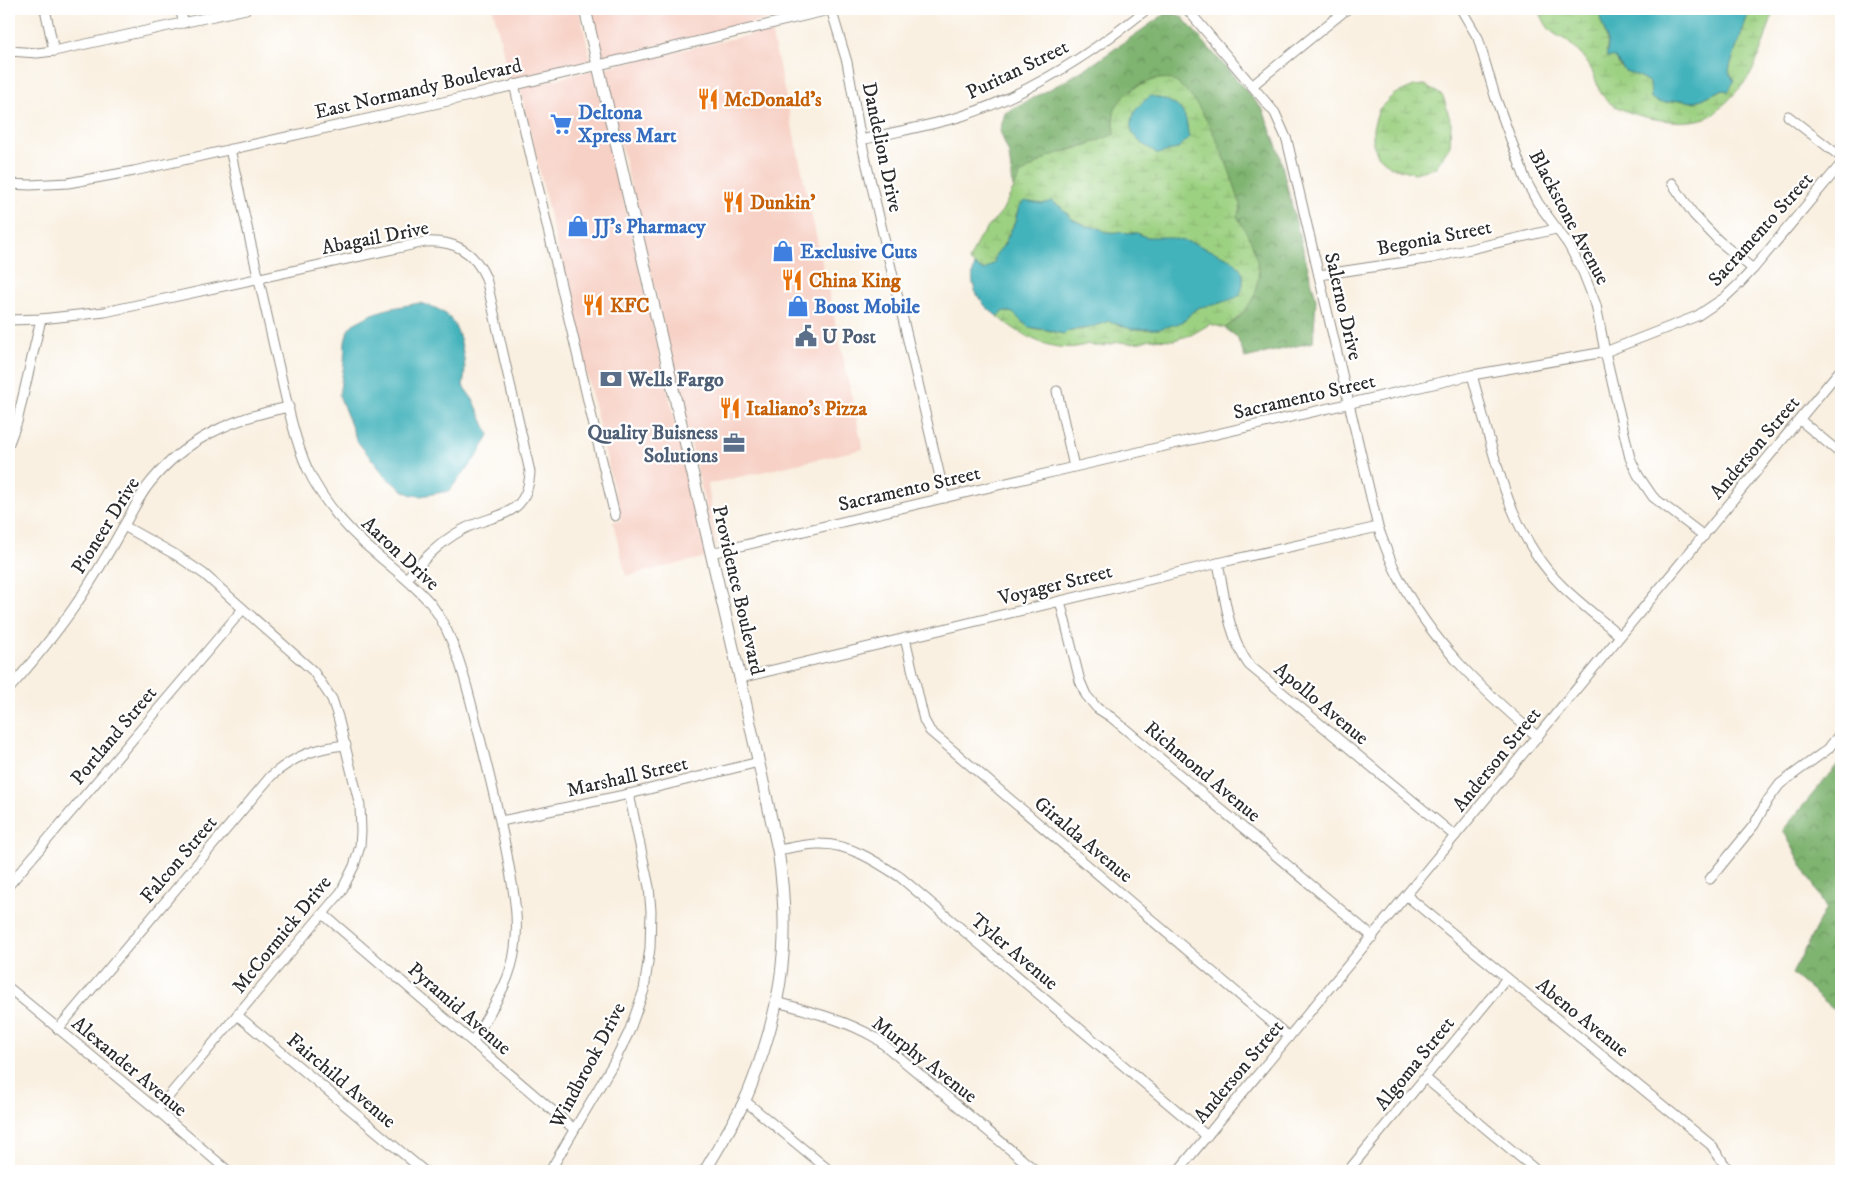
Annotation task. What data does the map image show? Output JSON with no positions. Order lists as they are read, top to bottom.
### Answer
{
  "streets": {
    "main road": ["Providence Boulevard"],
    "street": [
      "Puritan Street",
      "East Normandy Boulevard",
      "Dandelion Drive",
      "Blackstone Avenue",
      "Sacramento Street",
      "Abagail Drive",
      "Begonia Street",
      "Salerno Drive",
      "Anderson Street",
      "Pioneer Drive",
      "Aaron Drive",
      "Voyager Street",
      "Apollo Avenue",
      "Portland Street",
      "Richmond Avenue",
      "Marshall Street",
      "Giralda Avenue",
      "Falcon Street",
      "McCormick Drive",
      "Tyler Avenue",
      "Pyramid Avenue",
      "Abeno Avenue",
      "Murphy Avenue",
      "Algoma Street",
      "Windbrook Drive",
      "Alexander Avenue",
      "Fairchild Avenue"
    ]
  },
  "crossings": [
    ["Puritan Street", "Dandelion Drive"],
    ["East Normandy Boulevard", "Dandelion Drive"],
    ["East Normandy Boulevard", "Aaron Drive"],
    ["East Normandy Boulevard", "Providence Boulevard"],
    ["Dandelion Drive", "Sacramento Street"],
    ["Blackstone Avenue", "Sacramento Street"],
    ["Blackstone Avenue", "Begonia Street"],
    ["Blackstone Avenue", "Anderson Street"],
    ["Sacramento Street", "Salerno Drive"],
    ["Sacramento Street", "Providence Boulevard"],
    ["Abagail Drive", "Aaron Drive"],
    ["Begonia Street", "Salerno Drive"],
    ["Salerno Drive", "Anderson Street"],
    ["Salerno Drive", "Voyager Street"],
    ["Anderson Street", "Apollo Avenue"],
    ["Anderson Street", "Richmond Avenue"],
    ["Anderson Street", "Giralda Avenue"],
    ["Anderson Street", "Tyler Avenue"],
    ["Anderson Street", "Abeno Avenue"],
    ["Pioneer Drive", "Aaron Drive"],
    ["Pioneer Drive", "McCormick Drive"],
    ["Aaron Drive", "Marshall Street"],
    ["Aaron Drive", "Pyramid Avenue"],
    ["Voyager Street", "Providence Boulevard"],
    ["Voyager Street", "Apollo Avenue"],
    ["Voyager Street", "Richmond Avenue"],
    ["Voyager Street", "Giralda Avenue"],
    ["Providence Boulevard", "Marshall Street"],
    ["Providence Boulevard", "Tyler Avenue"],
    ["Providence Boulevard", "Murphy Avenue"],
    ["Portland Street", "McCormick Drive"],
    ["Marshall Street", "Windbrook Drive"],
    ["Falcon Street", "McCormick Drive"],
    ["Falcon Street", "Alexander Avenue"],
    ["McCormick Drive", "Pyramid Avenue"],
    ["McCormick Drive", "Alexander Avenue"],
    ["McCormick Drive", "Fairchild Avenue"],
    ["Pyramid Avenue", "Windbrook Drive"],
    ["Abeno Avenue", "Algoma Street"]
  ],
  "places": {
    "restaurant": [
      "McDonald's",
      "Dunkin'",
      "China King",
      "KFC",
      "Italiano's Pizza"
    ],
    "supermarket": ["Deltona Xpress Mart"],
    "shop": ["JJ's Pharmacy", "Exclusive Cuts", "Boost Mobile"],
    "public building": ["U Post"],
    "bank": ["Wells Fargo"],
    "office": ["Quality Buisness Solutions"]
  }
}
